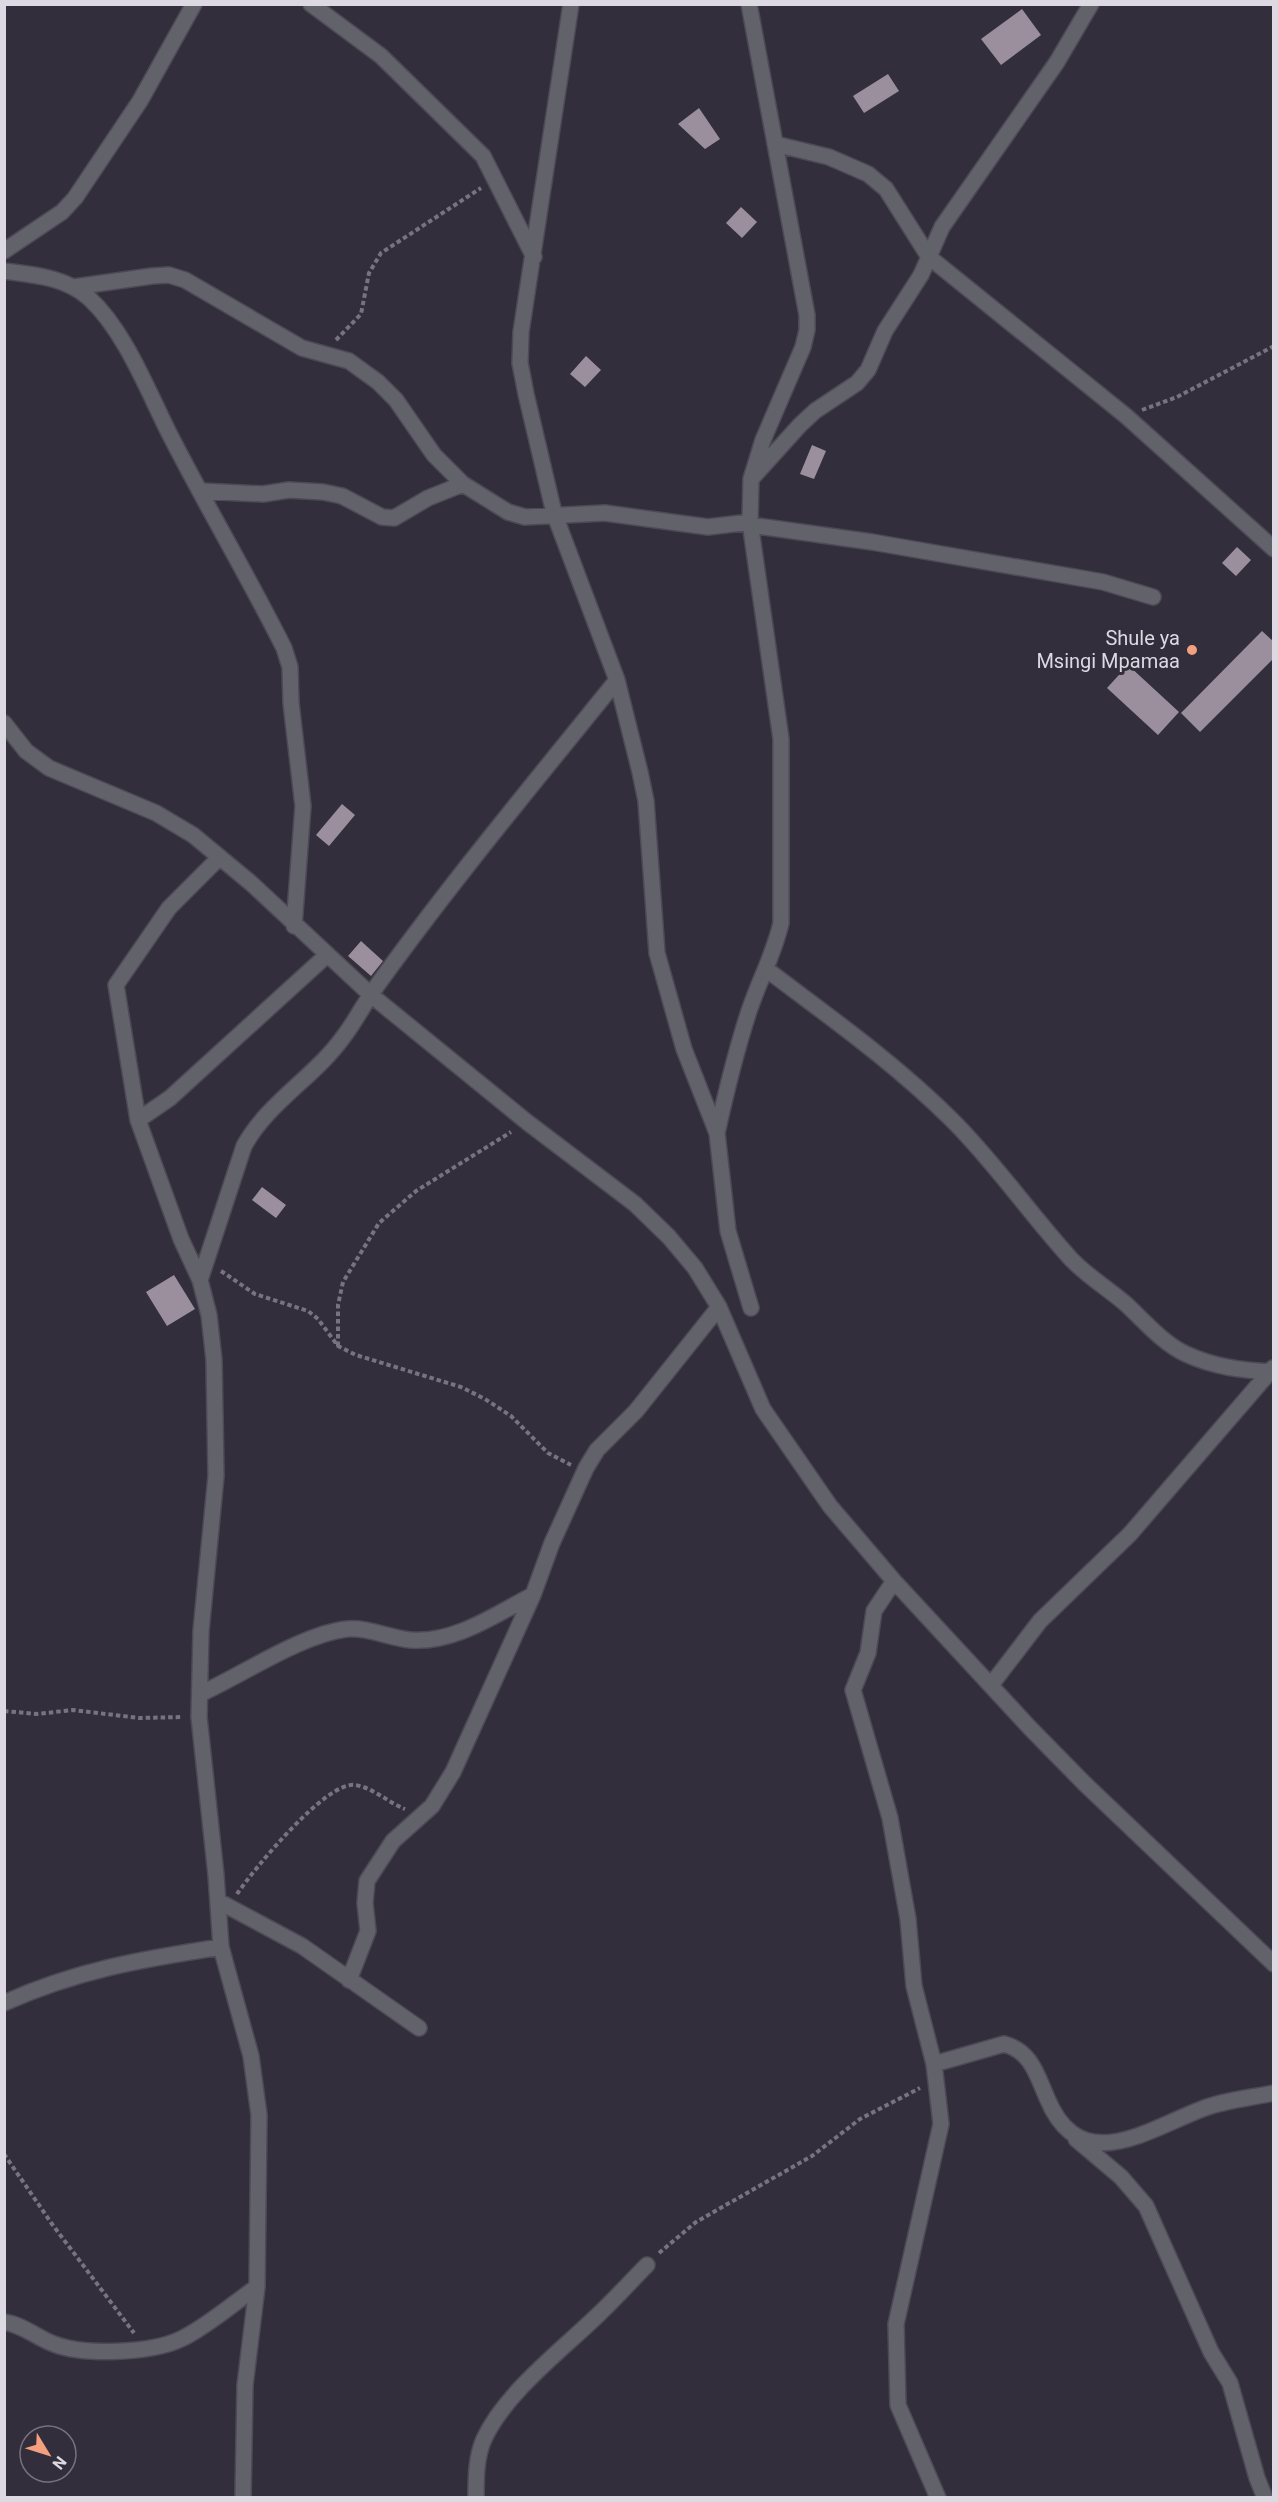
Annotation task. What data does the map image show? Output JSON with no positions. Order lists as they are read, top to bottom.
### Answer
{
  "places": ["Shule ya Msingi Mpamaa"],
  "north": "bottom right"
}
